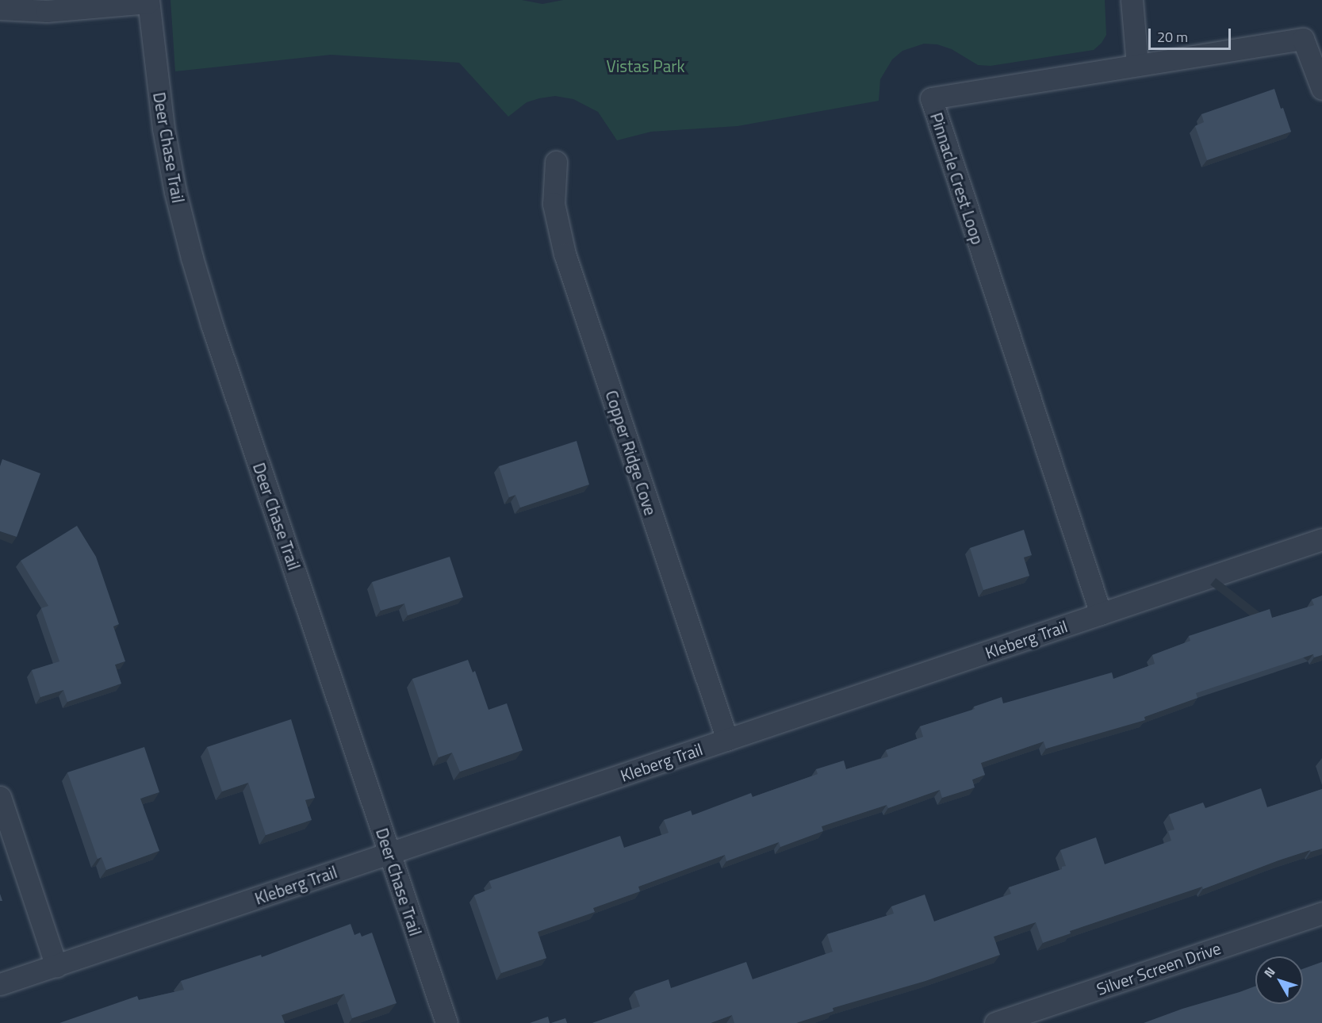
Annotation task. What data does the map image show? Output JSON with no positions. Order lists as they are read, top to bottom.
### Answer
{
  "streets": {
    "street": [
      "Deer Chase Trail",
      "Pinnacle Crest Loop",
      "Copper Ridge Cove",
      "Kleberg Trail",
      "Silver Screen Drive"
    ]
  },
  "crossings": [
    ["Deer Chase Trail", "Kleberg Trail"],
    ["Pinnacle Crest Loop", "Kleberg Trail"],
    ["Copper Ridge Cove", "Kleberg Trail"]
  ],
  "parks": ["Vistas Park"],
  "scale_bar": "20 m",
  "north": "top left"
}
